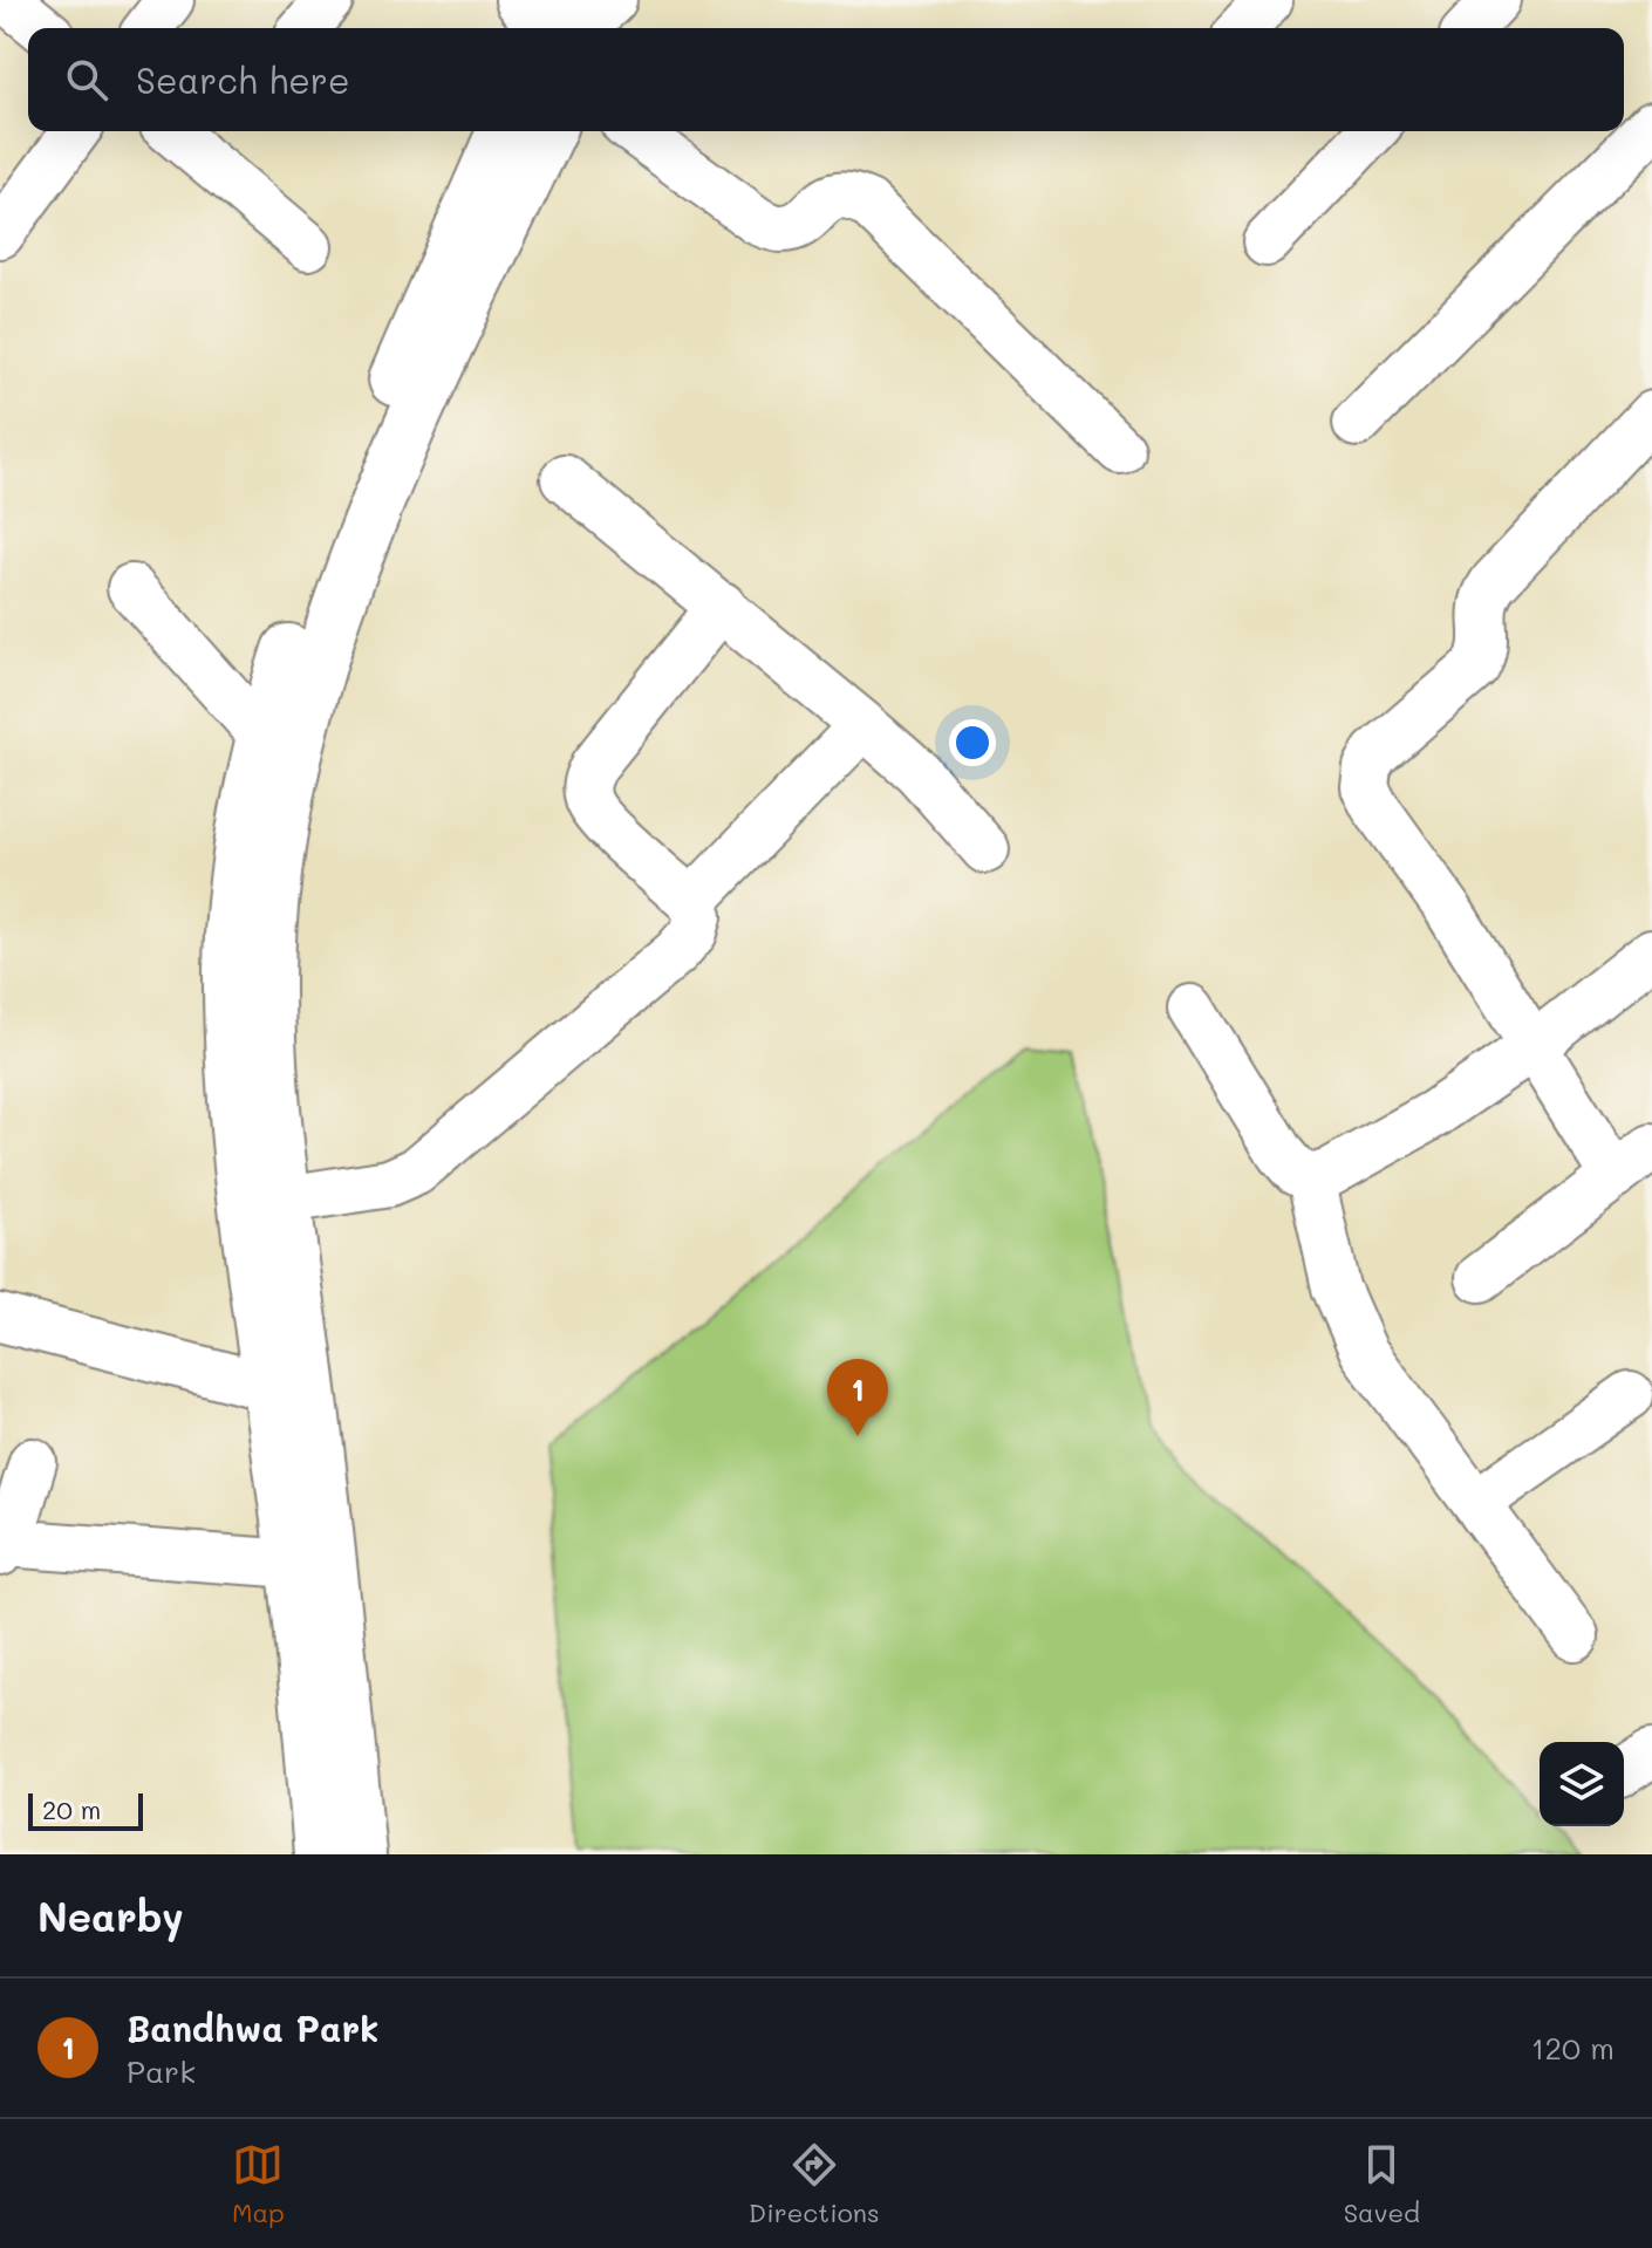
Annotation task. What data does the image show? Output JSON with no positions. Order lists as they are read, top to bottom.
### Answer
{
  "scale_bar": "20 m",
  "page": {
    "search": "Search here",
    "pins": "1",
    "scale": "20 m",
    "heading": "Nearby",
    "list": [
      {
        "mark": "1",
        "name": "Bandhwa Park",
        "note": "Park",
        "value": "120 m"
      }
    ],
    "nav": ["Map", "Directions", "Saved"]
  }
}
